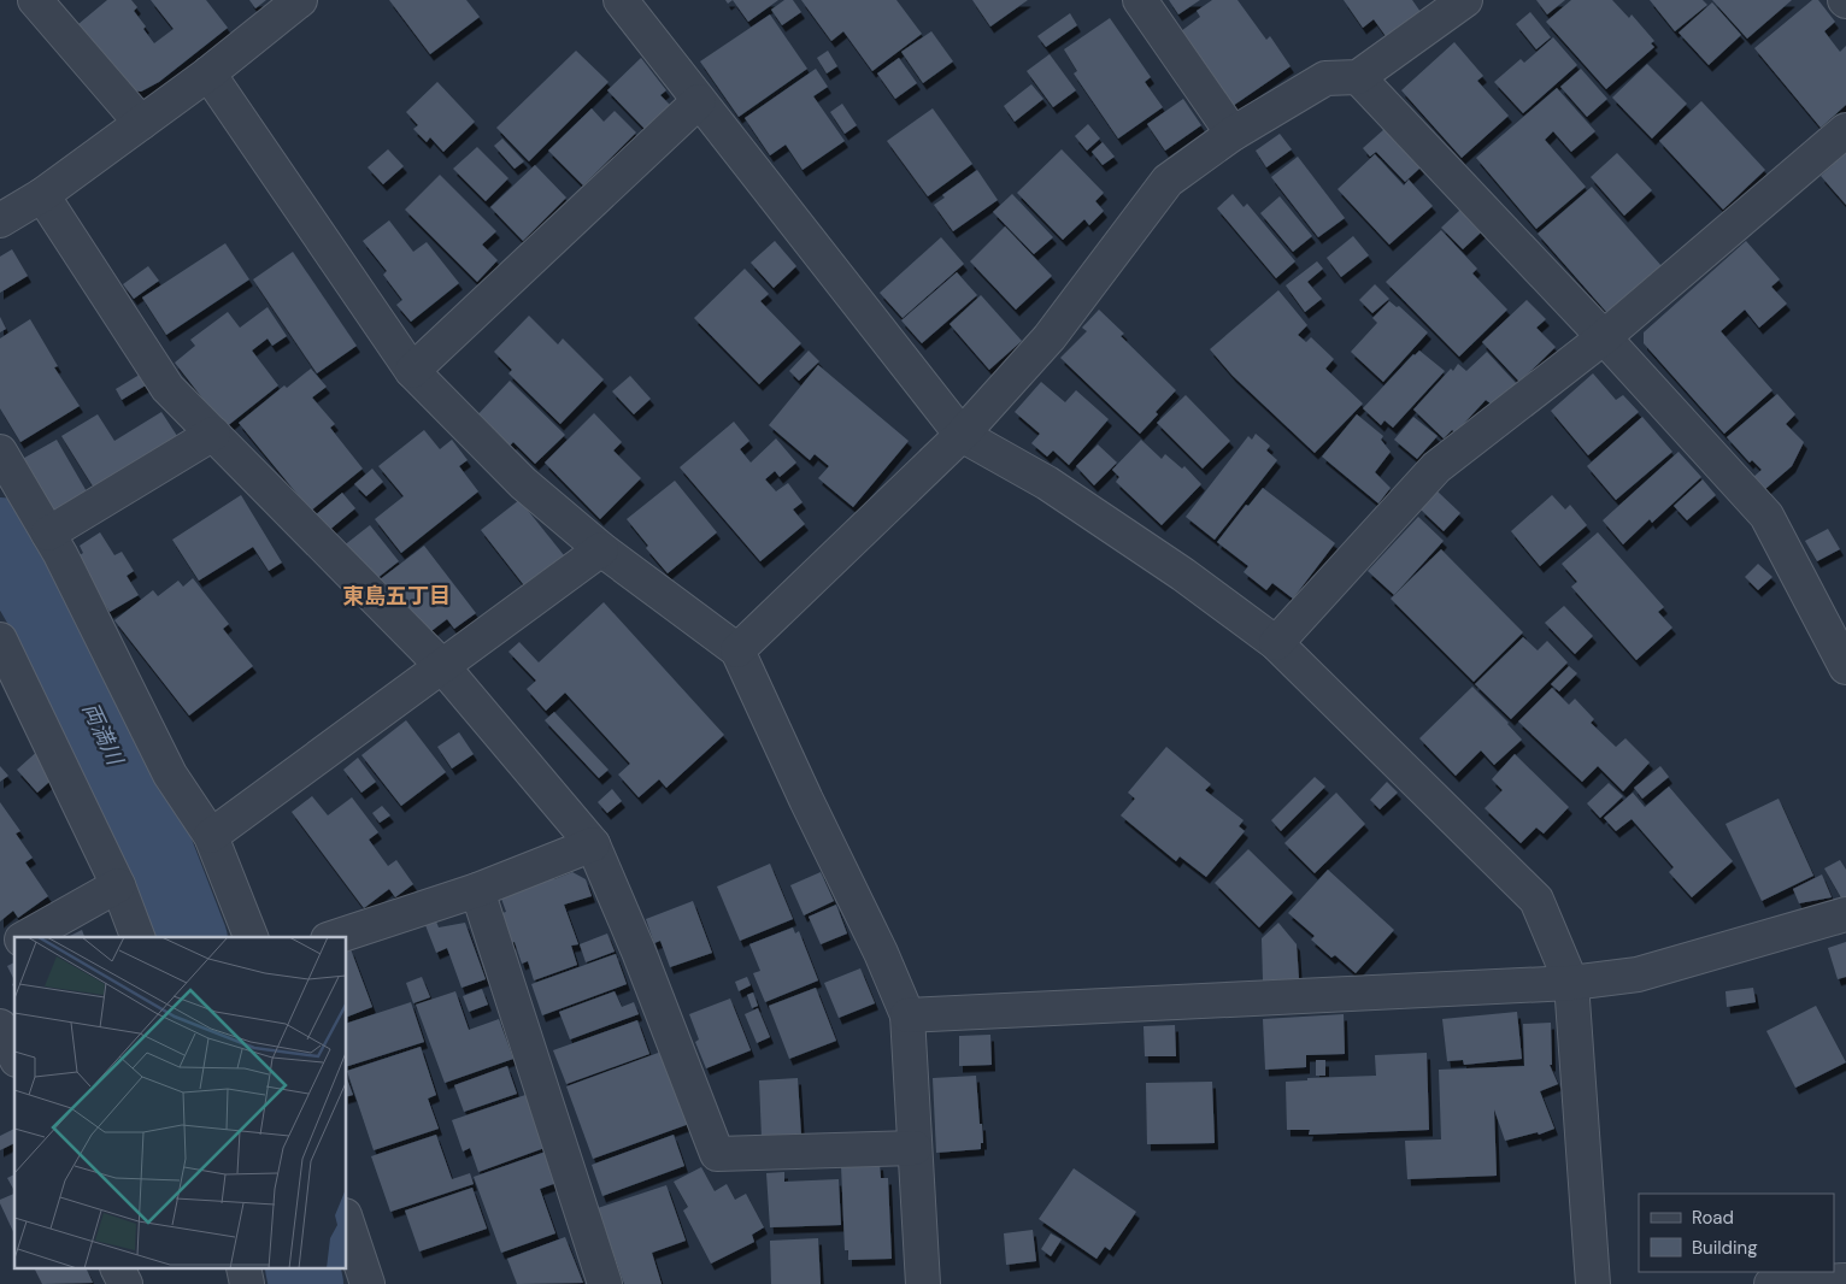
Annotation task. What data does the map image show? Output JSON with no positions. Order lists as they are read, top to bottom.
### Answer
{
  "districts": ["東島五丁目"],
  "water": ["両満川"],
  "legend": ["Road", "Building"]
}
